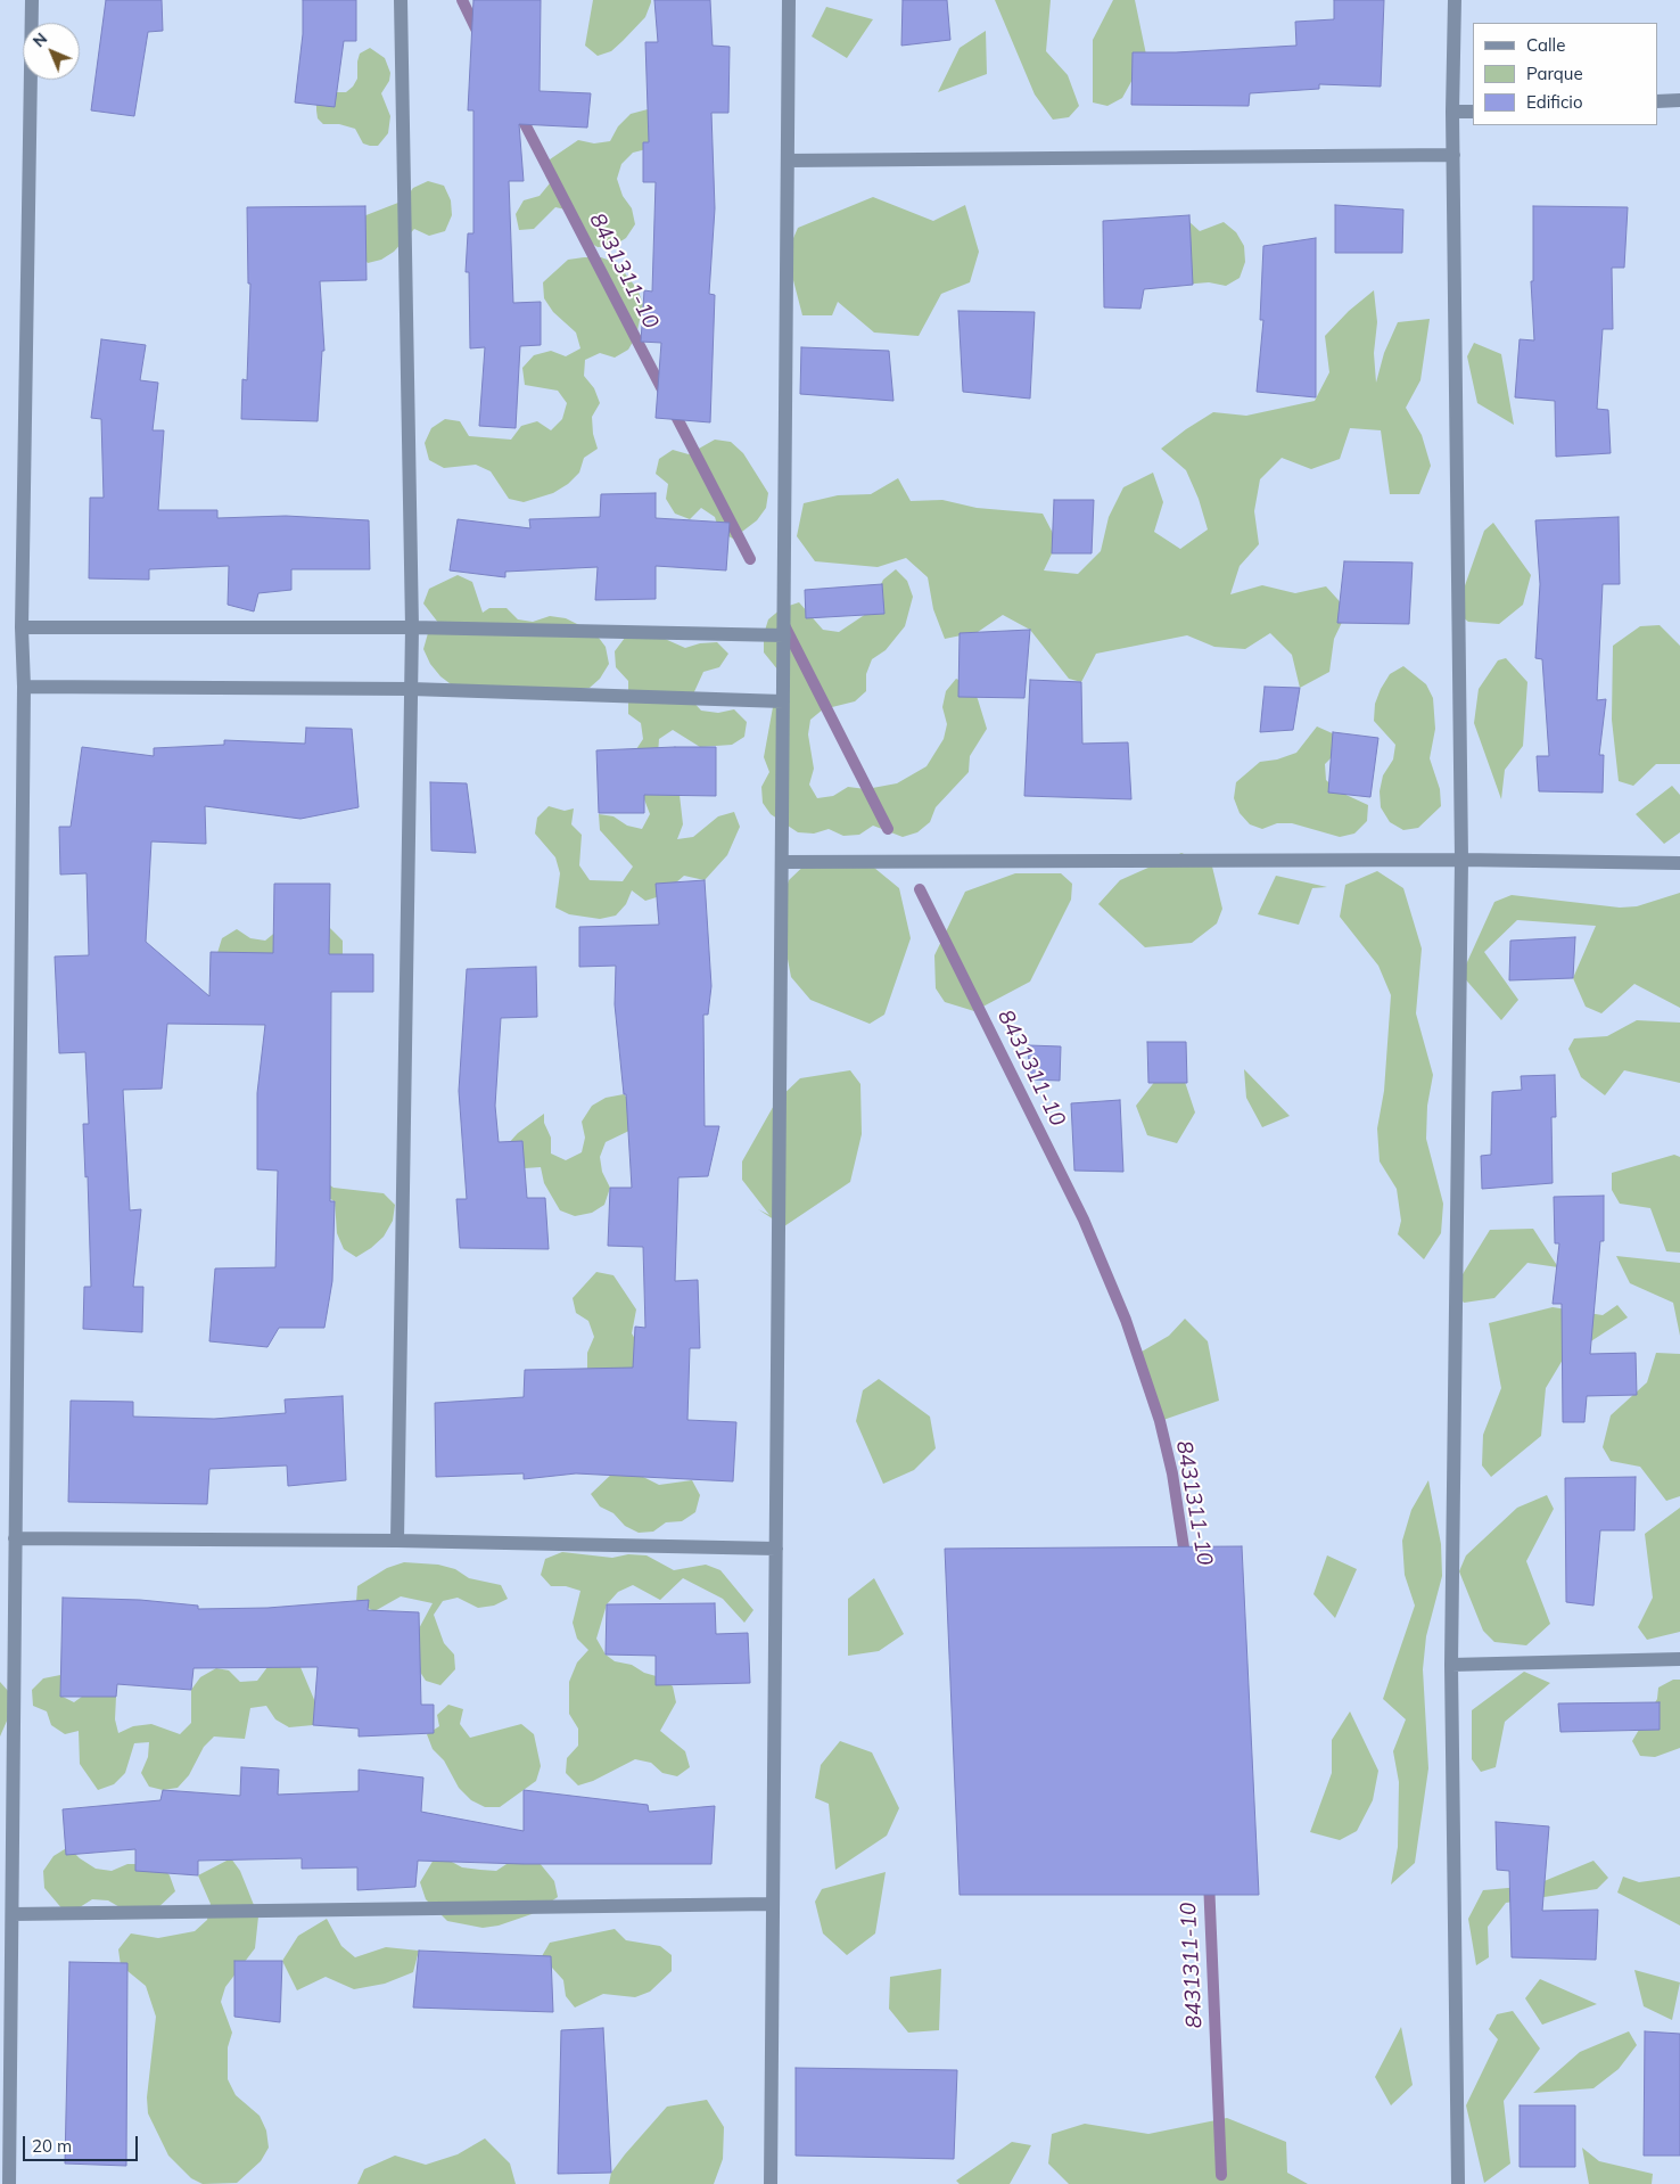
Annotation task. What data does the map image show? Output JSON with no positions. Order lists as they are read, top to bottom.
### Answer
{
  "water": ["8431311-10"],
  "legend": ["Calle", "Parque", "Edificio"],
  "scale_bar": "20 m",
  "north": "top left"
}
